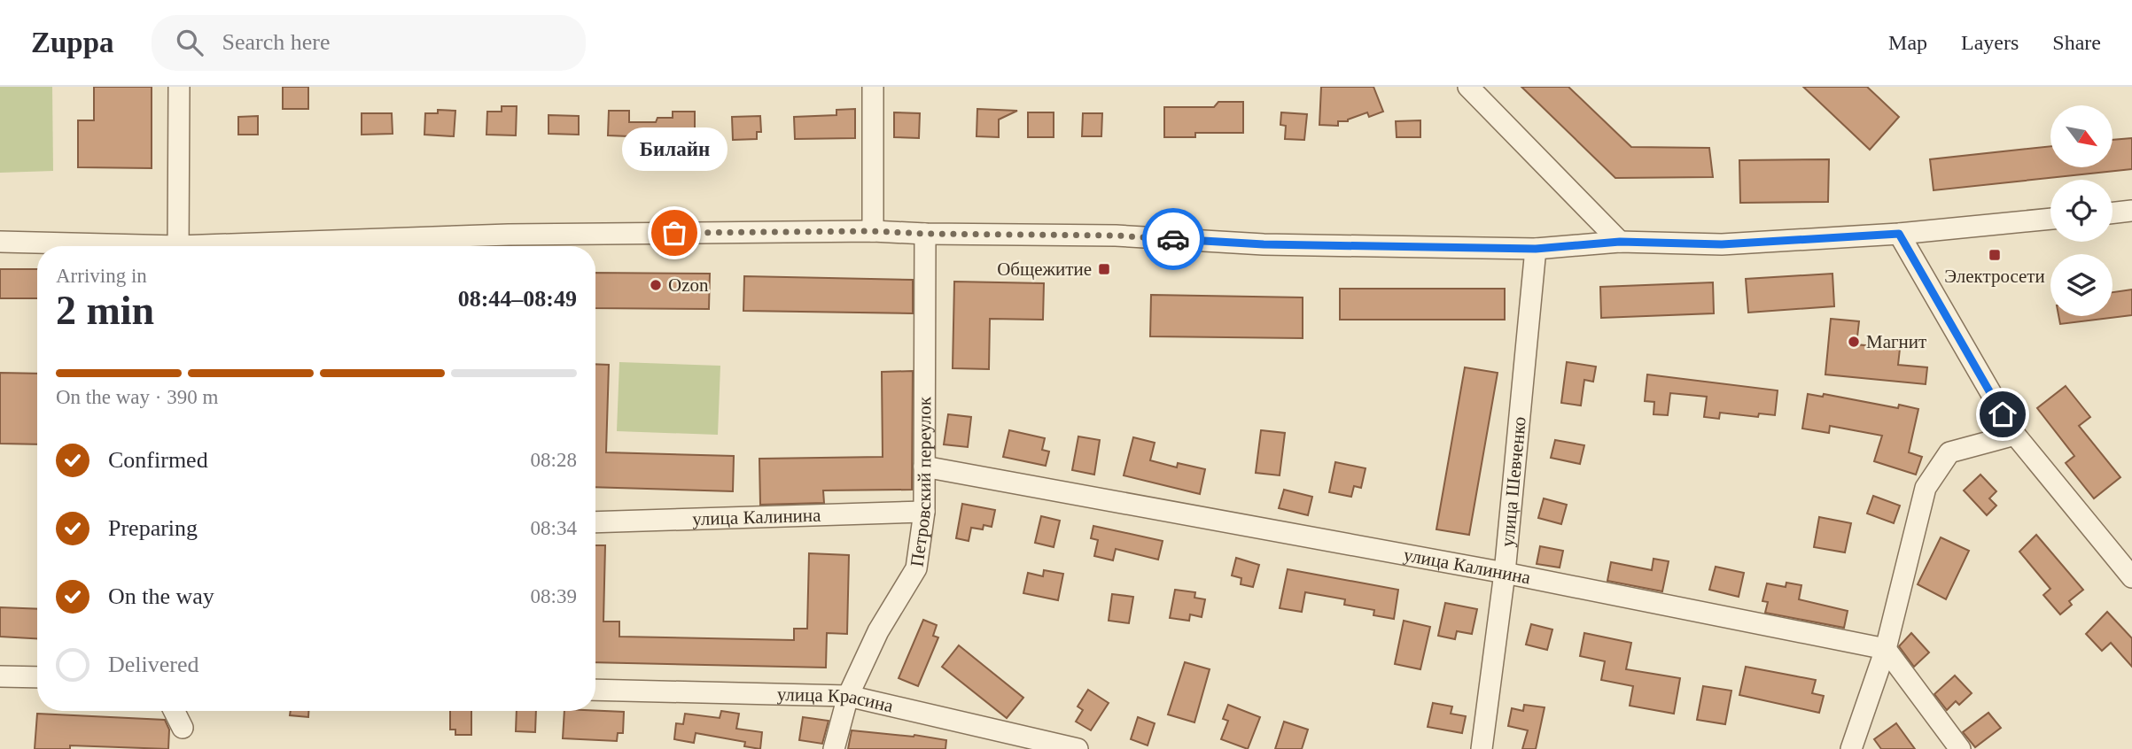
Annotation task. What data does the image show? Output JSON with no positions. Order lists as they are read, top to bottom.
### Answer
{
  "streets": {
    "street": [
      "улица Шевченко",
      "Петровский переулок",
      "улица Калинина",
      "улица Красина"
    ]
  },
  "crossings": [
    ["улица Шевченко", "улица Калинина"],
    ["Петровский переулок", "улица Калинина"],
    ["Петровский переулок", "улица Красина"]
  ],
  "places": {
    "other": ["Билайн", "Ozon", "Магнит"],
    "transit": ["Электросети", "Общежитие"]
  },
  "north": "bottom right",
  "page": {
    "header": "Zuppa",
    "search": "Search here",
    "nav": ["Map", "Layers", "Share"],
    "bubble": "Билайн",
    "heading": ["2 min", "Arriving in", "08:44–08:49"],
    "bar": "On the way · 390 m",
    "list": [
      ["Confirmed", "08:28"],
      ["Preparing", "08:34"],
      ["On the way", "08:39"],
      "Delivered"
    ]
  }
}
